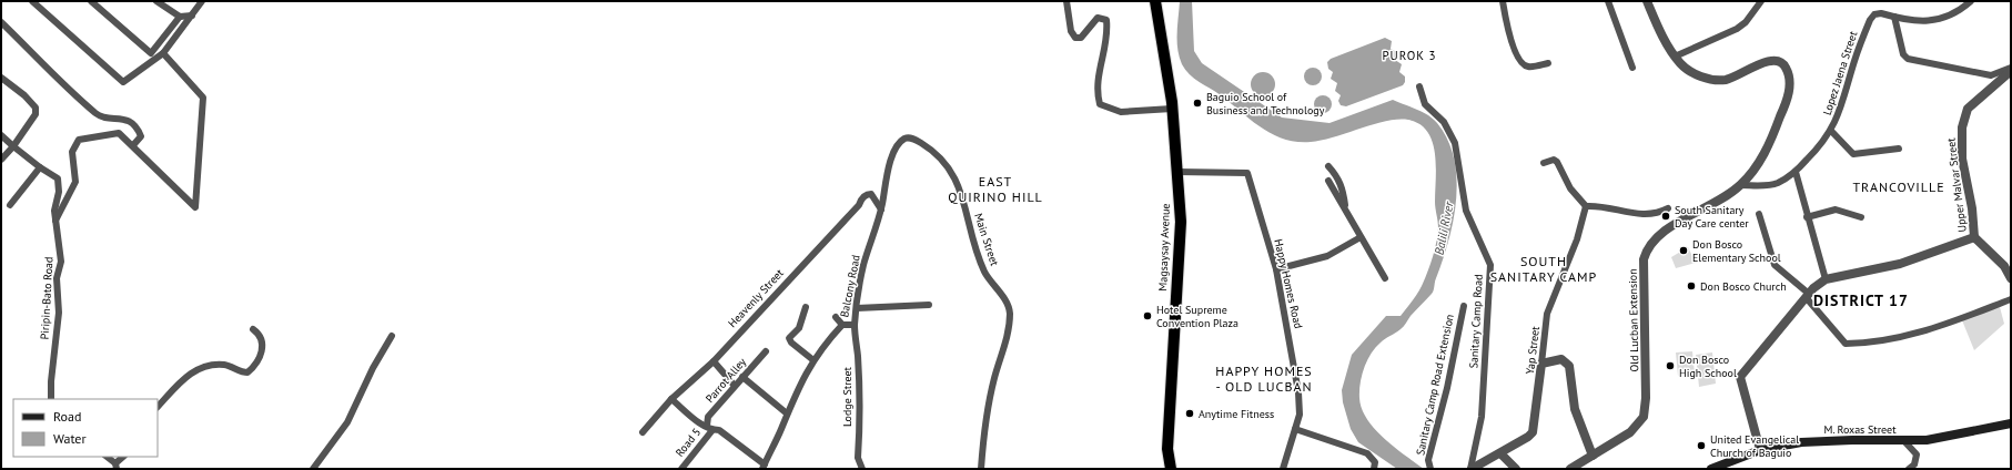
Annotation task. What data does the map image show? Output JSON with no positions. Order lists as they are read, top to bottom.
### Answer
{
  "streets": {
    "highway": ["Magsaysay Avenue"],
    "main road": ["M. Roxas Street"],
    "street": [
      "Lopez Jaena Street",
      "Upper Malvar Street",
      "Main Street",
      "Happy Homes Road",
      "Balcony Road",
      "Piripin-Bato Road",
      "Heavenly Street",
      "Old Lucban Extension",
      "Sanitary Camp Road",
      "Yap Street",
      "Parrot Alley",
      "Sanitary Camp Road Extension",
      "Lodge Street",
      "Road 5"
    ]
  },
  "crossings": [
    ["Lopez Jaena Street", "Old Lucban Extension"],
    ["Main Street", "Balcony Road"],
    ["Main Street", "Heavenly Street"],
    ["Magsaysay Avenue", "Happy Homes Road"],
    ["Balcony Road", "Heavenly Street"],
    ["Balcony Road", "Lodge Street"],
    ["Sanitary Camp Road", "Yap Street"],
    ["Parrot Alley", "Road 5"]
  ],
  "districts": [
    "PUROK 3",
    "EAST QUIRINO HILL",
    "TRANCOVILLE",
    "SOUTH SANITARY CAMP",
    "DISTRICT 17",
    "HAPPY HOMES - OLD LUCBAN"
  ],
  "water": ["Balili River"],
  "places": [
    "Baguio School of Business and Technology",
    "South Sanitary Day Care center",
    "Don Bosco Elementary School",
    "Don Bosco Church",
    "Hotel Supreme Convention Plaza",
    "Don Bosco High School",
    "Anytime Fitness",
    "United Evangelical Church of Baguio"
  ],
  "legend": ["Road", "Water"]
}
